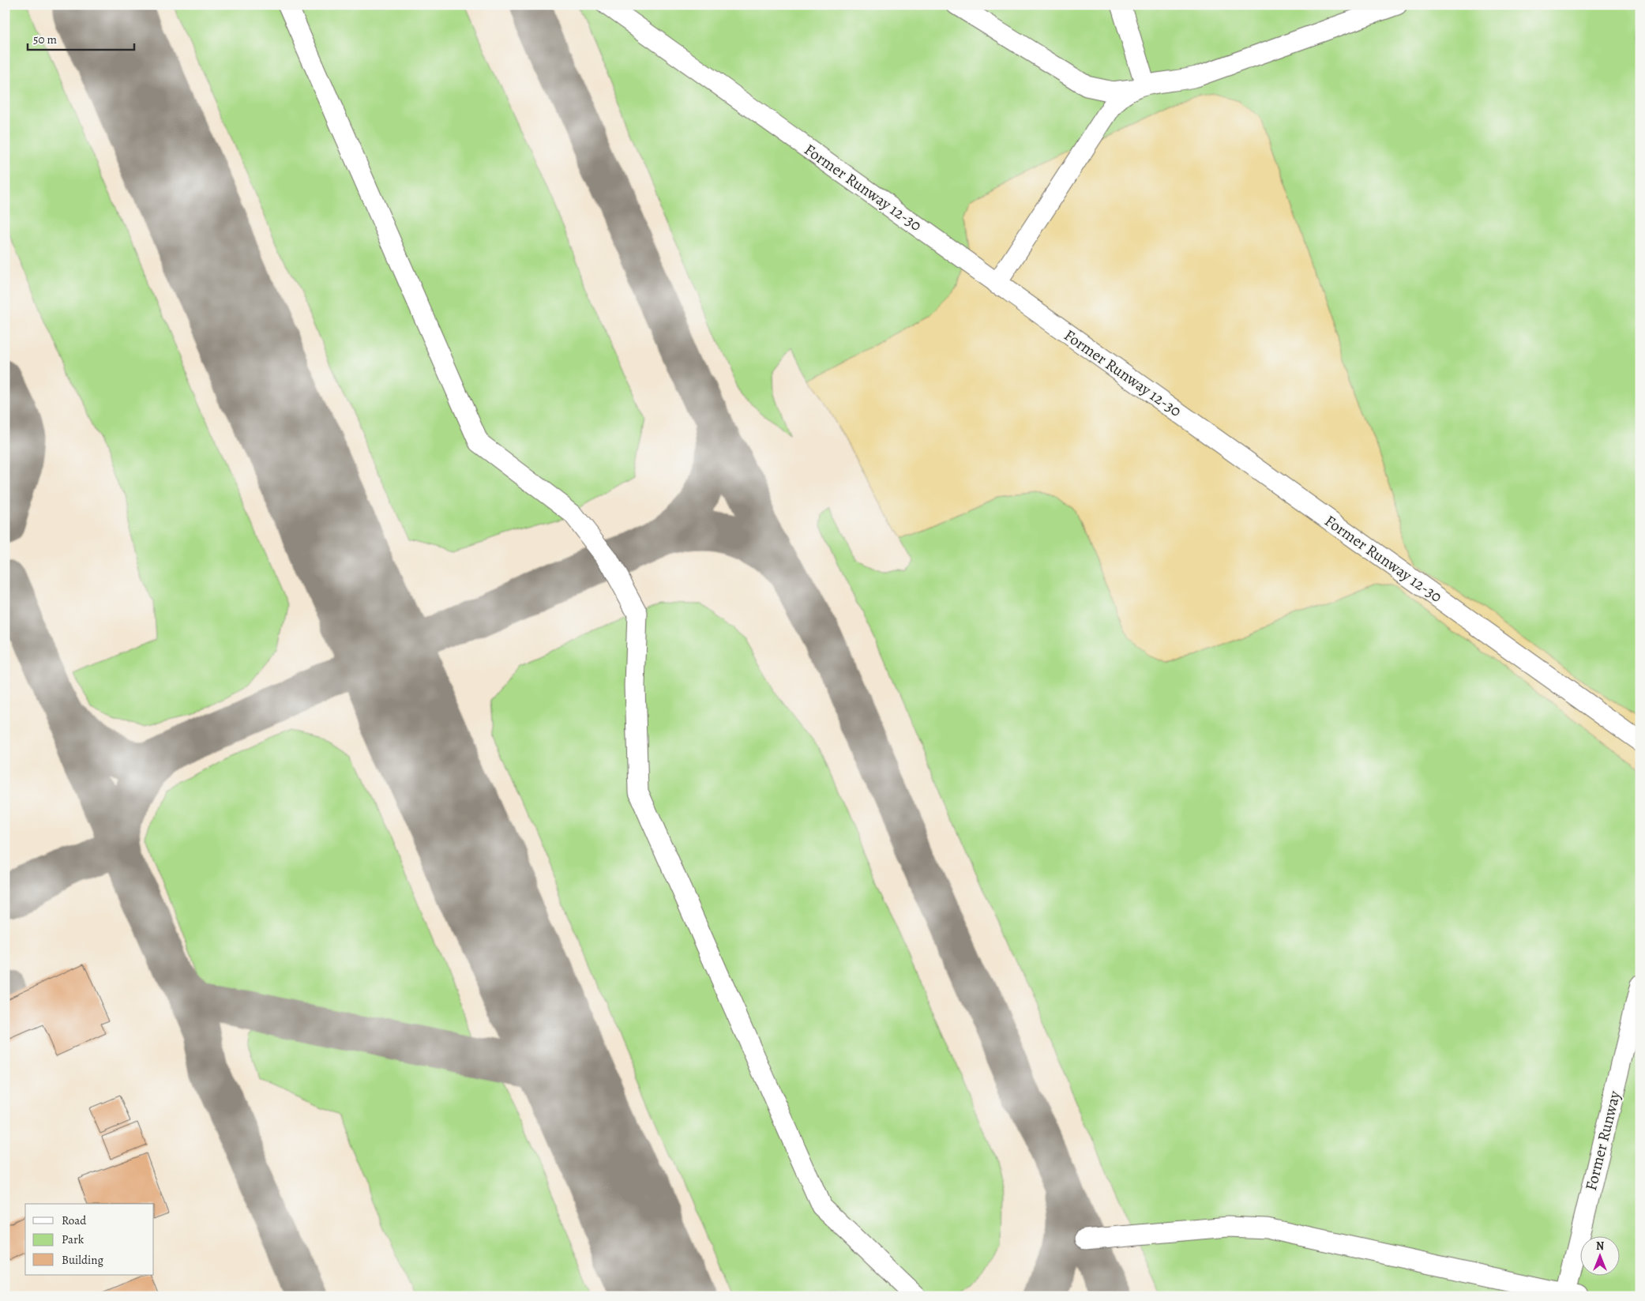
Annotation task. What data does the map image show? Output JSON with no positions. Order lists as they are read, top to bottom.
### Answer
{
  "streets": {
    "lane": ["Former Runway 12-30", "Former Runway"]
  },
  "legend": ["Road", "Park", "Building"],
  "scale_bar": "50 m",
  "north": "top"
}
